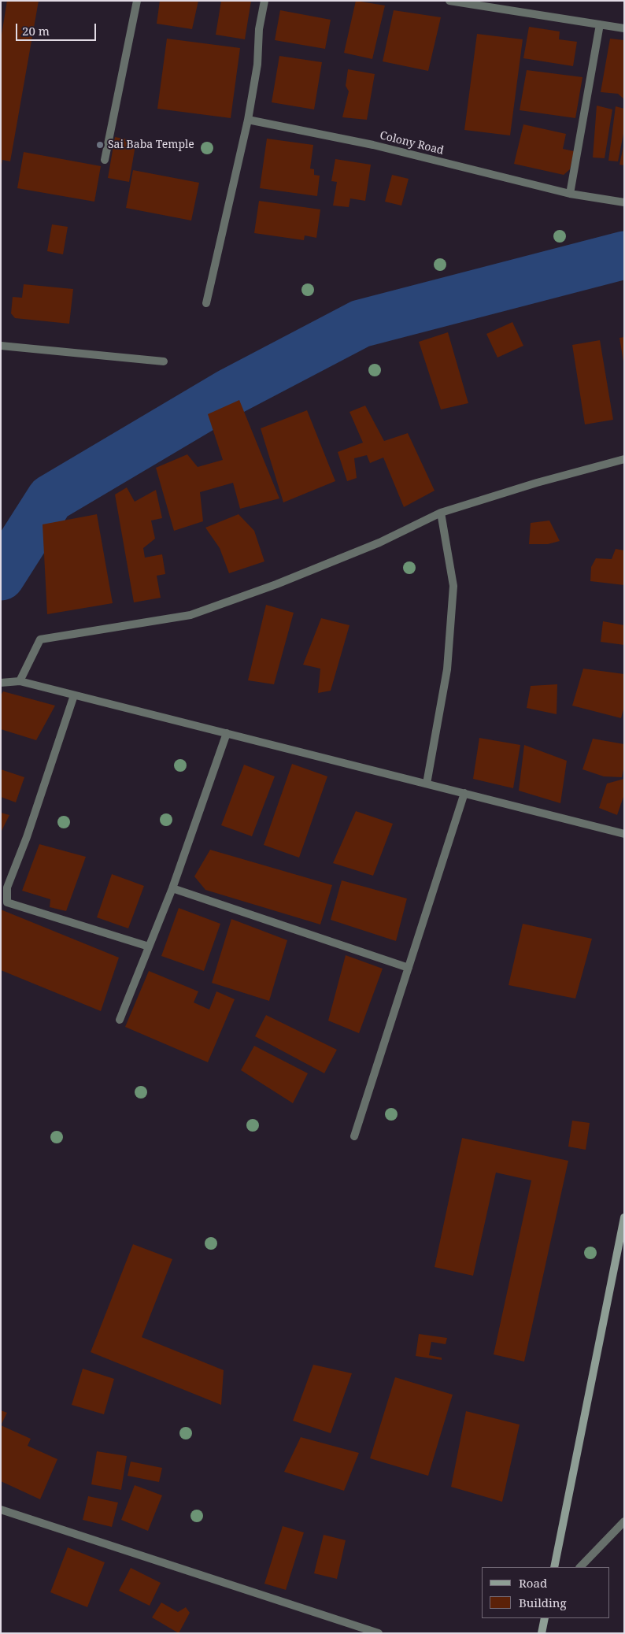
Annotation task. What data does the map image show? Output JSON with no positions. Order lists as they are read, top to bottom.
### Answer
{
  "streets": {
    "street": ["Colony Road"]
  },
  "places": ["Sai Baba Temple"],
  "legend": ["Road", "Building"],
  "scale_bar": "20 m"
}
